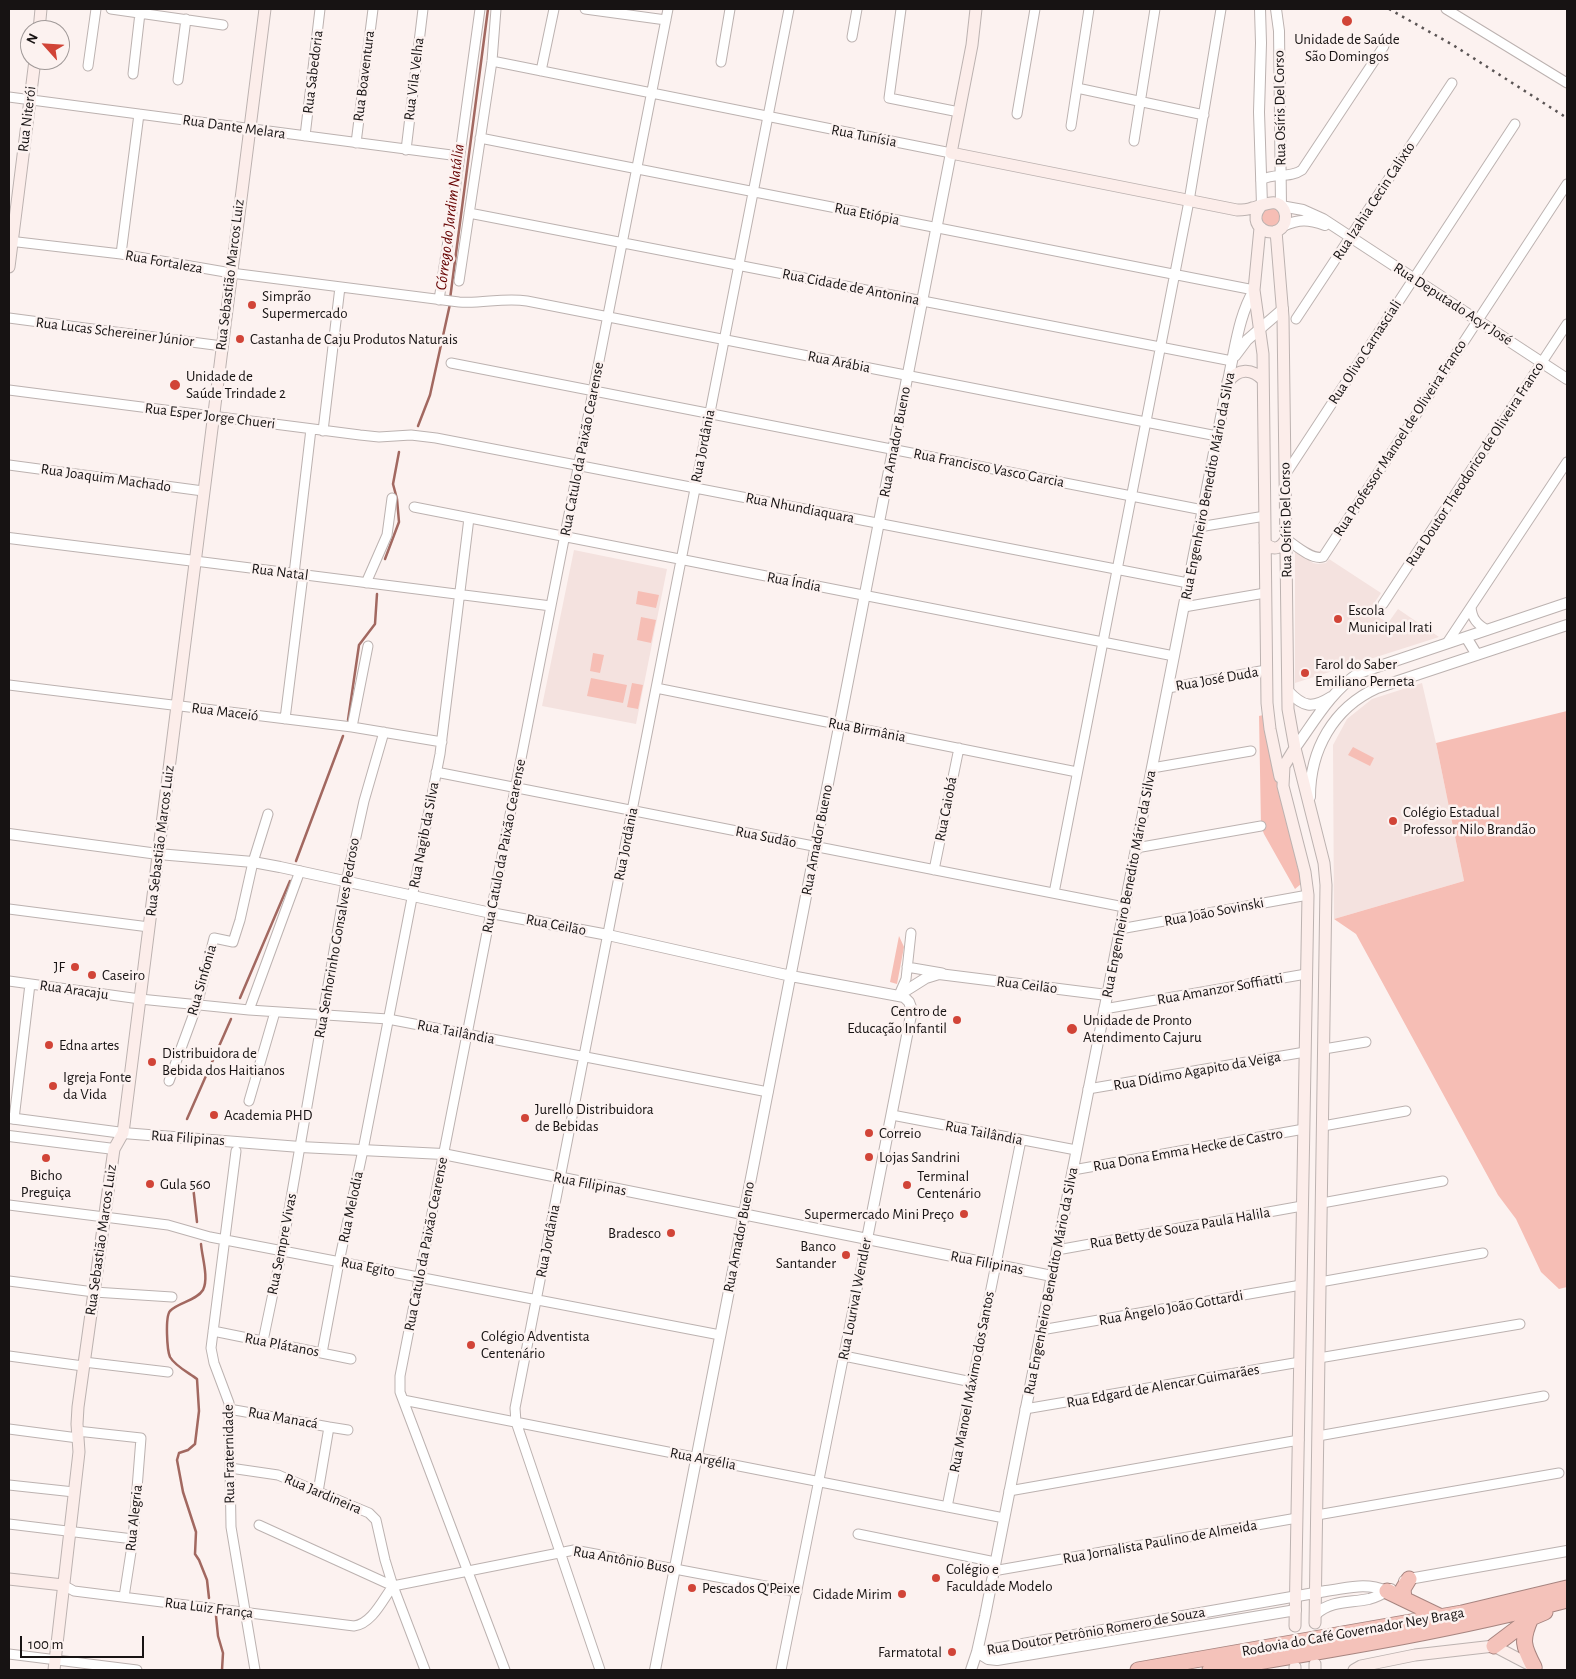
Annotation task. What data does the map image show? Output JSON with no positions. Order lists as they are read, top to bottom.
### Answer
{
  "streets": {
    "highway": ["Rodovia do Café Governador Ney Braga"],
    "main road": [
      "Rua Osíris Del Corso",
      "Rua Niterói",
      "Rua Tunísia",
      "Rua Sebastião Marcos Luiz",
      "Rua Amador Bueno",
      "Rua Luiz França"
    ],
    "street": [
      "Rua Sabedoria",
      "Rua Boaventura",
      "Rua Vila Velha",
      "Rua Dante Melara",
      "Rua Izahia Cecin Calixto",
      "Rua Etiópia",
      "Rua Fortaleza",
      "Rua Cidade de Antonina",
      "Rua Deputado Acyr José",
      "Rua Lucas Schereiner Júnior",
      "Rua Olivo Carnasciali",
      "Rua Arábia",
      "Rua Esper Jorge Chueri",
      "Rua Professor Manoel de Oliveira Franco",
      "Rua Jordânia",
      "Rua Catulo da Paixão Cearense",
      "Rua Doutor Theodorico de Oliveira Franco",
      "Rua Francisco Vasco Garcia",
      "Rua Joaquim Machado",
      "Rua Engenheiro Benedito Mário da Silva",
      "Rua Nhundiaquara",
      "Rua Natal",
      "Rua Índia",
      "Rua José Duda",
      "Rua Maceió",
      "Rua Birmânia",
      "Rua Caiobá",
      "Rua Nagib da Silva",
      "Rua Sudão",
      "Rua João Sovinski",
      "Rua Ceilão",
      "Rua Senhorinho Gonsalves Pedroso",
      "Rua Sinfonia",
      "Rua Amanzor Soffiatti",
      "Rua Aracaju",
      "Rua Tailândia",
      "Rua Dídimo Agapito da Veiga",
      "Rua Filipinas",
      "Rua Dona Emma Hecke de Castro",
      "Rua Melodia",
      "Rua Betty de Souza Paula Halila",
      "Rua Sempre Vivas",
      "Rua Egito",
      "Rua Lourival Wendler",
      "Rua Ângelo João Gottardi",
      "Rua Plátanos",
      "Rua Manoel Máximo dos Santos",
      "Rua Edgard de Alencar Guimarães",
      "Rua Manacá",
      "Rua Fraternidade",
      "Rua Argélia",
      "Rua Jardineira",
      "Rua Alegria",
      "Rua Jornalista Paulino de Almeida",
      "Rua Antônio Buso",
      "Rua Doutor Petrônio Romero de Souza"
    ]
  },
  "crossings": [
    ["Rua Sabedoria", "Rua Dante Melara"],
    ["Rua Boaventura", "Rua Dante Melara"],
    ["Rua Vila Velha", "Rua Dante Melara"],
    ["Rua Osíris Del Corso", "Rua Tunísia"],
    ["Rua Osíris Del Corso", "Rua Etiópia"],
    ["Rua Osíris Del Corso", "Rua Deputado Acyr José"],
    ["Rua Osíris Del Corso", "Rua Olivo Carnasciali"],
    ["Rua Osíris Del Corso", "Rua Professor Manoel de Oliveira Franco"],
    ["Rua Osíris Del Corso", "Rua Engenheiro Benedito Mário da Silva"],
    ["Rua Osíris Del Corso", "Rua José Duda"],
    ["Rua Osíris Del Corso", "Rua João Sovinski"],
    ["Rua Osíris Del Corso", "Rua Amanzor Soffiatti"],
    ["Rua Osíris Del Corso", "Rua Dídimo Agapito da Veiga"],
    ["Rua Osíris Del Corso", "Rua Dona Emma Hecke de Castro"],
    ["Rua Osíris Del Corso", "Rua Betty de Souza Paula Halila"],
    ["Rua Osíris Del Corso", "Rua Ângelo João Gottardi"],
    ["Rua Osíris Del Corso", "Rua Edgard de Alencar Guimarães"],
    ["Rua Osíris Del Corso", "Rua Jornalista Paulino de Almeida"],
    ["Rua Osíris Del Corso", "Rua Doutor Petrônio Romero de Souza"],
    ["Rua Niterói", "Rua Dante Melara"],
    ["Rua Niterói", "Rua Fortaleza"],
    ["Rua Dante Melara", "Rua Sebastião Marcos Luiz"],
    ["Rua Tunísia", "Rua Deputado Acyr José"],
    ["Rua Tunísia", "Rua Amador Bueno"],
    ["Rua Tunísia", "Rua Jordânia"],
    ["Rua Tunísia", "Rua Catulo da Paixão Cearense"],
    ["Rua Izahia Cecin Calixto", "Rua Deputado Acyr José"],
    ["Rua Etiópia", "Rua Amador Bueno"],
    ["Rua Etiópia", "Rua Jordânia"],
    ["Rua Etiópia", "Rua Catulo da Paixão Cearense"],
    ["Rua Etiópia", "Rua Engenheiro Benedito Mário da Silva"],
    ["Rua Fortaleza", "Rua Sebastião Marcos Luiz"],
    ["Rua Fortaleza", "Rua Arábia"],
    ["Rua Sebastião Marcos Luiz", "Rua Lucas Schereiner Júnior"],
    ["Rua Sebastião Marcos Luiz", "Rua Esper Jorge Chueri"],
    ["Rua Sebastião Marcos Luiz", "Rua Joaquim Machado"],
    ["Rua Sebastião Marcos Luiz", "Rua Natal"],
    ["Rua Sebastião Marcos Luiz", "Rua Maceió"],
    ["Rua Sebastião Marcos Luiz", "Rua Ceilão"],
    ["Rua Sebastião Marcos Luiz", "Rua Aracaju"],
    ["Rua Sebastião Marcos Luiz", "Rua Tailândia"],
    ["Rua Sebastião Marcos Luiz", "Rua Filipinas"],
    ["Rua Sebastião Marcos Luiz", "Rua Egito"],
    ["Rua Sebastião Marcos Luiz", "Rua Alegria"],
    ["Rua Sebastião Marcos Luiz", "Rua Luiz França"],
    ["Rua Cidade de Antonina", "Rua Amador Bueno"],
    ["Rua Cidade de Antonina", "Rua Jordânia"],
    ["Rua Cidade de Antonina", "Rua Catulo da Paixão Cearense"],
    ["Rua Cidade de Antonina", "Rua Engenheiro Benedito Mário da Silva"],
    ["Rua Deputado Acyr José", "Rua Olivo Carnasciali"],
    ["Rua Deputado Acyr José", "Rua Professor Manoel de Oliveira Franco"],
    ["Rua Deputado Acyr José", "Rua Doutor Theodorico de Oliveira Franco"],
    ["Rua Arábia", "Rua Amador Bueno"],
    ["Rua Arábia", "Rua Jordânia"],
    ["Rua Arábia", "Rua Catulo da Paixão Cearense"],
    ["Rua Arábia", "Rua Engenheiro Benedito Mário da Silva"],
    ["Rua Esper Jorge Chueri", "Rua Nhundiaquara"],
    ["Rua Amador Bueno", "Rua Francisco Vasco Garcia"],
    ["Rua Amador Bueno", "Rua Nhundiaquara"],
    ["Rua Amador Bueno", "Rua Índia"],
    ["Rua Amador Bueno", "Rua Birmânia"],
    ["Rua Amador Bueno", "Rua Sudão"],
    ["Rua Amador Bueno", "Rua Ceilão"],
    ["Rua Amador Bueno", "Rua Tailândia"],
    ["Rua Amador Bueno", "Rua Filipinas"],
    ["Rua Amador Bueno", "Rua Egito"],
    ["Rua Amador Bueno", "Rua Argélia"],
    ["Rua Amador Bueno", "Rua Antônio Buso"],
    ["Rua Jordânia", "Rua Francisco Vasco Garcia"],
    ["Rua Jordânia", "Rua Nhundiaquara"],
    ["Rua Jordânia", "Rua Índia"],
    ["Rua Jordânia", "Rua Birmânia"],
    ["Rua Jordânia", "Rua Sudão"],
    ["Rua Jordânia", "Rua Ceilão"],
    ["Rua Jordânia", "Rua Tailândia"],
    ["Rua Jordânia", "Rua Filipinas"],
    ["Rua Jordânia", "Rua Egito"],
    ["Rua Jordânia", "Rua Argélia"],
    ["Rua Jordânia", "Rua Antônio Buso"],
    ["Rua Catulo da Paixão Cearense", "Rua Francisco Vasco Garcia"],
    ["Rua Catulo da Paixão Cearense", "Rua Nhundiaquara"],
    ["Rua Catulo da Paixão Cearense", "Rua Natal"],
    ["Rua Catulo da Paixão Cearense", "Rua Índia"],
    ["Rua Catulo da Paixão Cearense", "Rua Sudão"],
    ["Rua Catulo da Paixão Cearense", "Rua Ceilão"],
    ["Rua Catulo da Paixão Cearense", "Rua Tailândia"],
    ["Rua Catulo da Paixão Cearense", "Rua Filipinas"],
    ["Rua Catulo da Paixão Cearense", "Rua Egito"],
    ["Rua Catulo da Paixão Cearense", "Rua Argélia"],
    ["Rua Catulo da Paixão Cearense", "Rua Antônio Buso"],
    ["Rua Francisco Vasco Garcia", "Rua Engenheiro Benedito Mário da Silva"],
    ["Rua Engenheiro Benedito Mário da Silva", "Rua Nhundiaquara"],
    ["Rua Engenheiro Benedito Mário da Silva", "Rua Índia"],
    ["Rua Engenheiro Benedito Mário da Silva", "Rua José Duda"],
    ["Rua Engenheiro Benedito Mário da Silva", "Rua Sudão"],
    ["Rua Engenheiro Benedito Mário da Silva", "Rua João Sovinski"],
    ["Rua Engenheiro Benedito Mário da Silva", "Rua Ceilão"],
    ["Rua Engenheiro Benedito Mário da Silva", "Rua Amanzor Soffiatti"],
    ["Rua Engenheiro Benedito Mário da Silva", "Rua Tailândia"],
    ["Rua Engenheiro Benedito Mário da Silva", "Rua Dídimo Agapito da Veiga"],
    ["Rua Engenheiro Benedito Mário da Silva", "Rua Filipinas"],
    ["Rua Engenheiro Benedito Mário da Silva", "Rua Dona Emma Hecke de Castro"],
    ["Rua Engenheiro Benedito Mário da Silva", "Rua Betty de Souza Paula Halila"],
    ["Rua Engenheiro Benedito Mário da Silva", "Rua Ângelo João Gottardi"],
    ["Rua Engenheiro Benedito Mário da Silva", "Rua Edgard de Alencar Guimarães"],
    ["Rua Engenheiro Benedito Mário da Silva", "Rua Argélia"],
    ["Rua Engenheiro Benedito Mário da Silva", "Rua Jornalista Paulino de Almeida"],
    ["Rua Engenheiro Benedito Mário da Silva", "Rua Doutor Petrônio Romero de Souza"],
    ["Rua Natal", "Rua Nagib da Silva"],
    ["Rua Índia", "Rua Nagib da Silva"],
    ["Rua Maceió", "Rua Nagib da Silva"],
    ["Rua Maceió", "Rua Senhorinho Gonsalves Pedroso"],
    ["Rua Birmânia", "Rua Caiobá"],
    ["Rua Caiobá", "Rua Sudão"],
    ["Rua Nagib da Silva", "Rua Sudão"],
    ["Rua Nagib da Silva", "Rua Ceilão"],
    ["Rua Nagib da Silva", "Rua Tailândia"],
    ["Rua Nagib da Silva", "Rua Filipinas"],
    ["Rua Nagib da Silva", "Rua Melodia"],
    ["Rua Ceilão", "Rua Senhorinho Gonsalves Pedroso"],
    ["Rua Ceilão", "Rua Sinfonia"],
    ["Rua Ceilão", "Rua Lourival Wendler"],
    ["Rua Senhorinho Gonsalves Pedroso", "Rua Tailândia"],
    ["Rua Senhorinho Gonsalves Pedroso", "Rua Filipinas"],
    ["Rua Senhorinho Gonsalves Pedroso", "Rua Sempre Vivas"],
    ["Rua Sinfonia", "Rua Tailândia"],
    ["Rua Aracaju", "Rua Tailândia"],
    ["Rua Tailândia", "Rua Lourival Wendler"],
    ["Rua Tailândia", "Rua Manoel Máximo dos Santos"],
    ["Rua Filipinas", "Rua Melodia"],
    ["Rua Filipinas", "Rua Sempre Vivas"],
    ["Rua Filipinas", "Rua Lourival Wendler"],
    ["Rua Filipinas", "Rua Manoel Máximo dos Santos"],
    ["Rua Melodia", "Rua Egito"],
    ["Rua Melodia", "Rua Plátanos"],
    ["Rua Sempre Vivas", "Rua Egito"],
    ["Rua Sempre Vivas", "Rua Plátanos"],
    ["Rua Egito", "Rua Fraternidade"],
    ["Rua Lourival Wendler", "Rua Argélia"],
    ["Rua Lourival Wendler", "Rua Antônio Buso"],
    ["Rua Plátanos", "Rua Fraternidade"],
    ["Rua Manoel Máximo dos Santos", "Rua Argélia"],
    ["Rua Manacá", "Rua Fraternidade"],
    ["Rua Manacá", "Rua Jardineira"],
    ["Rua Fraternidade", "Rua Jardineira"],
    ["Rua Fraternidade", "Rua Luiz França"],
    ["Rua Jardineira", "Rua Antônio Buso"],
    ["Rua Jardineira", "Rua Luiz França"],
    ["Rua Alegria", "Rua Luiz França"],
    ["Rua Antônio Buso", "Rua Luiz França"]
  ],
  "water": ["Córrego do Jardim Natália"],
  "places": [
    "Unidade de Saúde São Domingos",
    "Simprão Supermercado",
    "Castanha de Caju Produtos Naturais",
    "Unidade de Saúde Trindade 2",
    "Escola Municipal Irati",
    "Farol do Saber Emiliano Perneta",
    "Colégio Estadual Professor Nilo Brandão",
    "JF",
    "Caseiro",
    "Centro de Educação Infantil",
    "Unidade de Pronto Atendimento Cajuru",
    "Edna artes",
    "Distribuidora de Bebida dos Haitianos",
    "Igreja Fonte da Vida",
    "Academia PHD",
    "Jurello Distribuidora de Bebidas",
    "Correio",
    "Lojas Sandrini",
    "Bicho Preguiça",
    "Gula 560",
    "Terminal Centenário",
    "Supermercado Mini Preço",
    "Bradesco",
    "Banco Santander",
    "Colégio Adventista Centenário",
    "Colégio e Faculdade Modelo",
    "Pescados Q'Peixe",
    "Cidade Mirim",
    "Farmatotal"
  ],
  "scale_bar": "100 m",
  "north": "top left"
}
